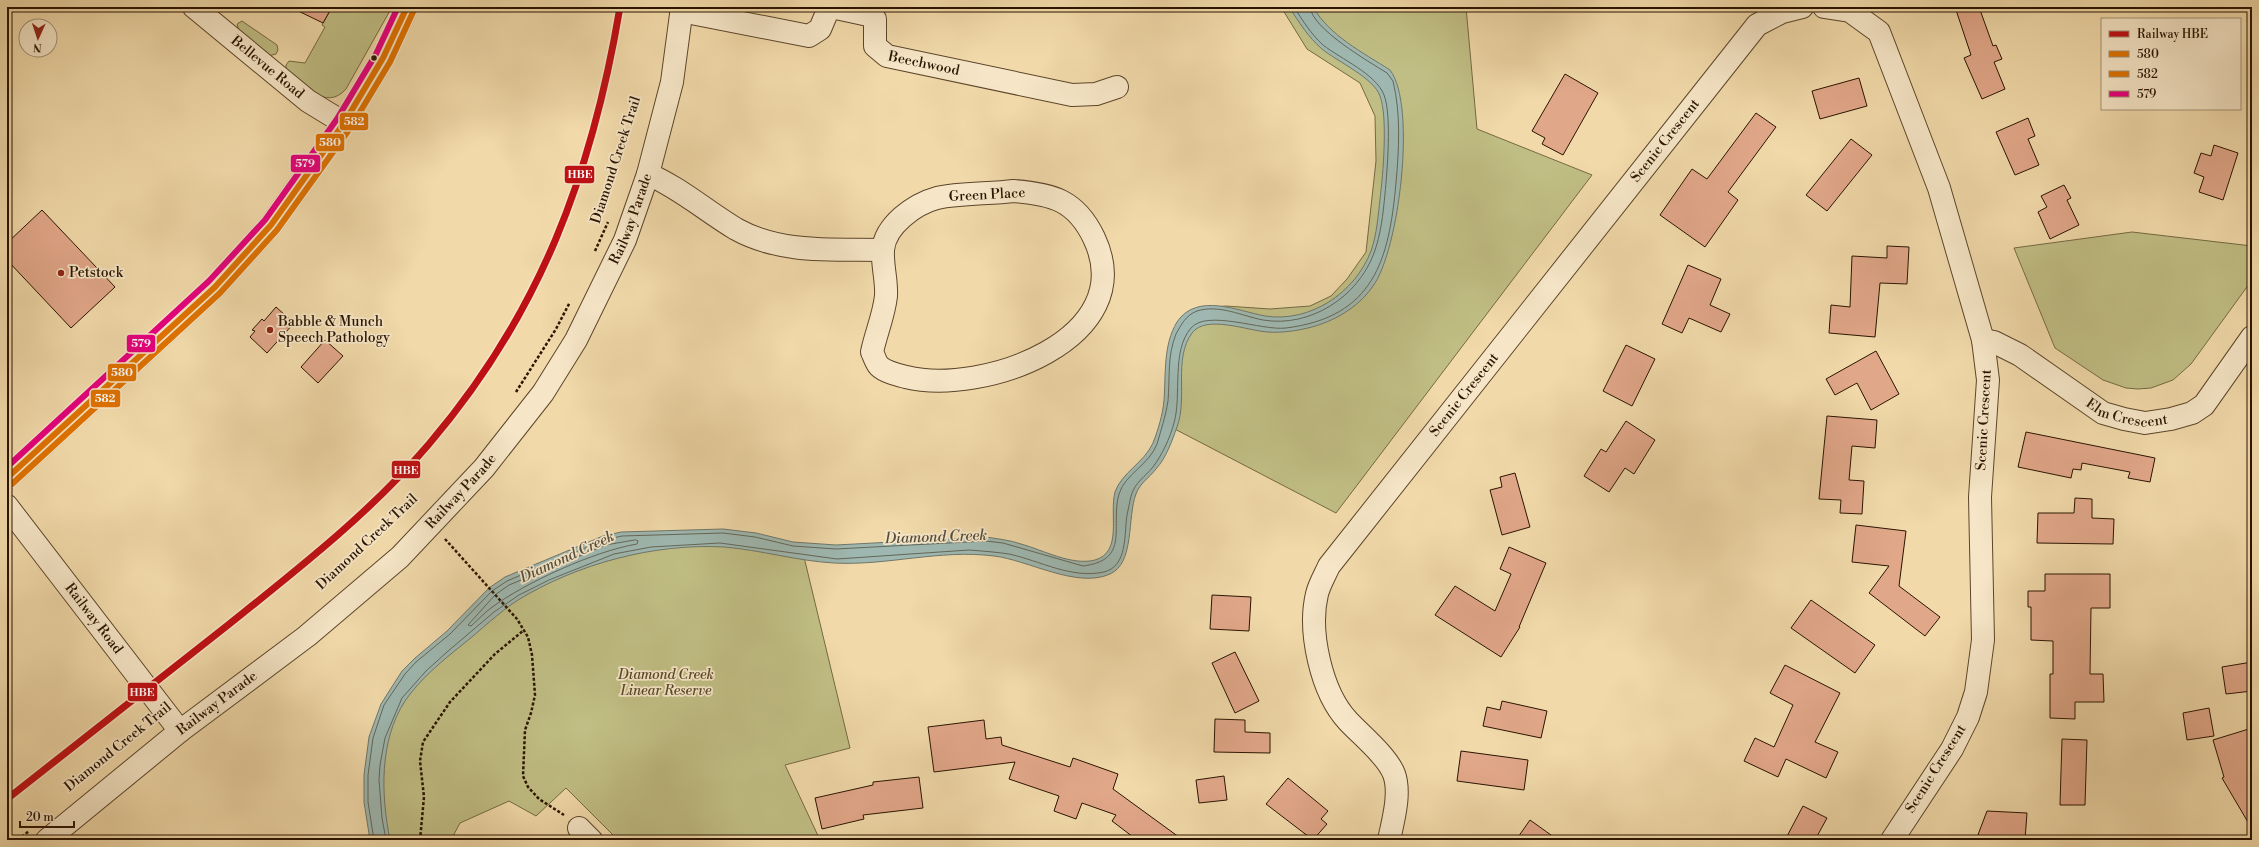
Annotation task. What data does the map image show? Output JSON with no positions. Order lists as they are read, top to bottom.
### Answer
{
  "streets": {
    "street": [
      "Beechwood",
      "Bellevue Road",
      "Scenic Crescent",
      "Green Place",
      "Railway Parade",
      "Elm Crescent",
      "Railway Road"
    ],
    "path": ["Diamond Creek Trail"]
  },
  "crossings": [
    ["Beechwood", "Railway Parade"],
    ["Scenic Crescent", "Elm Crescent"],
    ["Railway Parade", "Railway Road"]
  ],
  "water": ["Diamond Creek"],
  "parks": ["Diamond Creek Linear Reserve"],
  "places": ["Petstock", "Babble & Munch Speech Pathology"],
  "lines": [
    "rail line HBE",
    "transit line 580",
    "transit line 579",
    "transit line 582"
  ],
  "legend": [
    "Railway HBE",
    "580",
    "582",
    "579"
  ],
  "scale_bar": "20 m",
  "north": "bottom"
}
